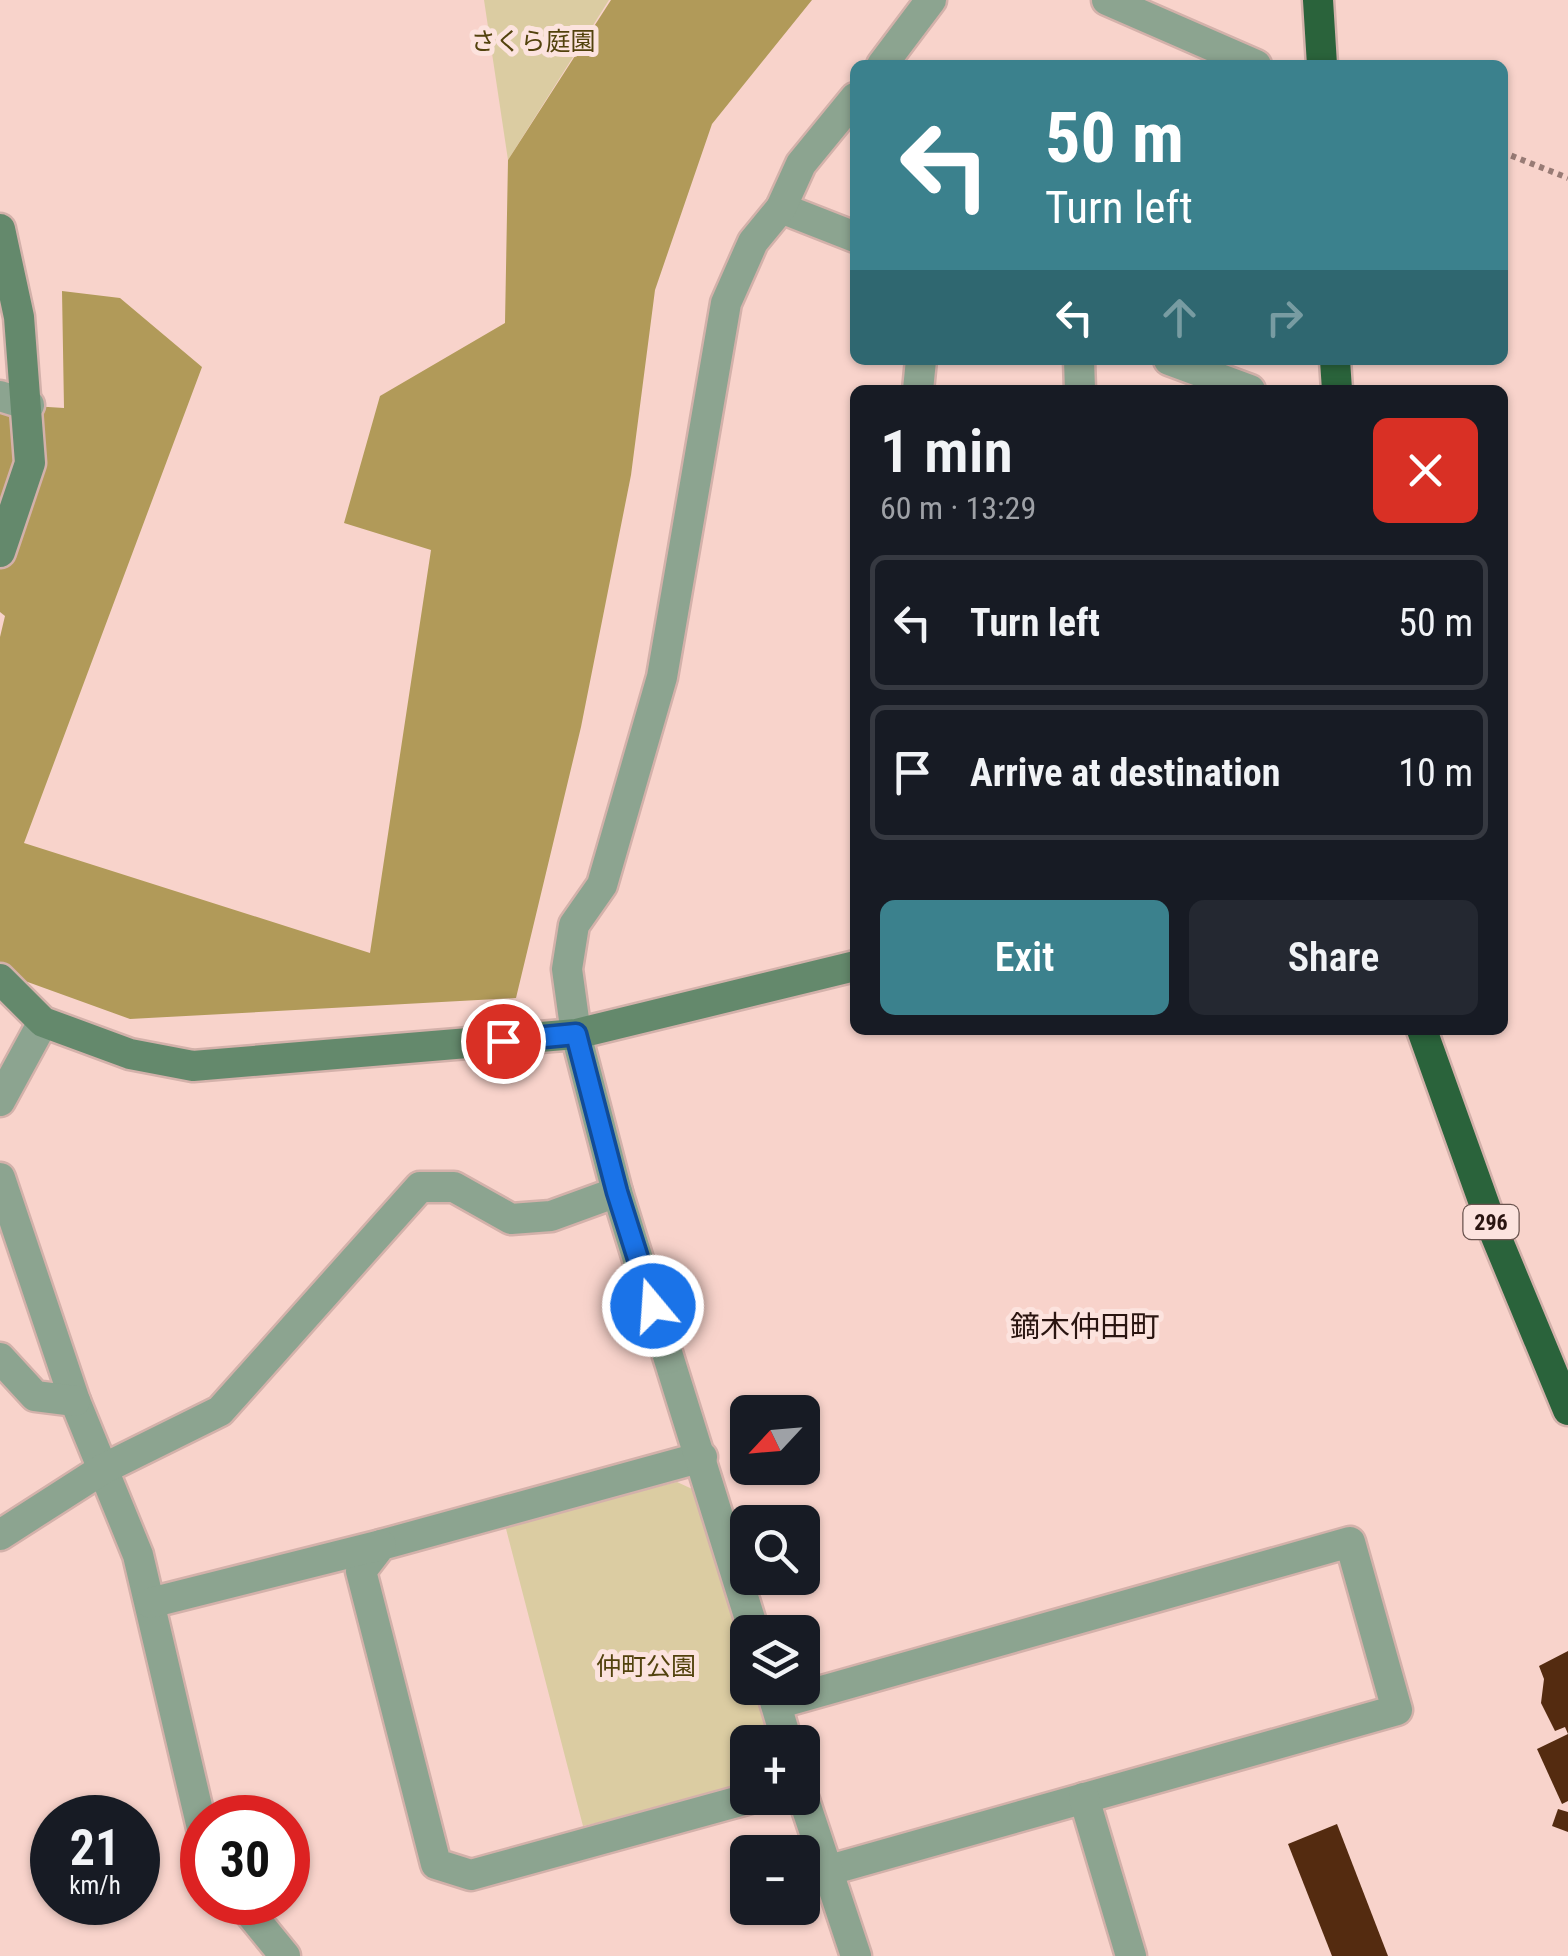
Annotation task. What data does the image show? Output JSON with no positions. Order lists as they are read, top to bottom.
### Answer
{
  "streets": {
    "highway": ["296"]
  },
  "districts": ["鏑木仲田町"],
  "parks": ["さくら庭園", "仲町公園"],
  "north": "bottom left",
  "page": {
    "turn": ["50 m", "Turn left"],
    "heading": ["1 min", "60 m · 13:29"],
    "list": [
      {
        "name": "Turn left",
        "value": "50 m"
      },
      {
        "name": "Arrive at destination",
        "value": "10 m"
      }
    ],
    "buttons": ["Exit", "Share"],
    "map_buttons": ["+", "−"],
    "speed": "21 km/h",
    "limit": "30"
  }
}
